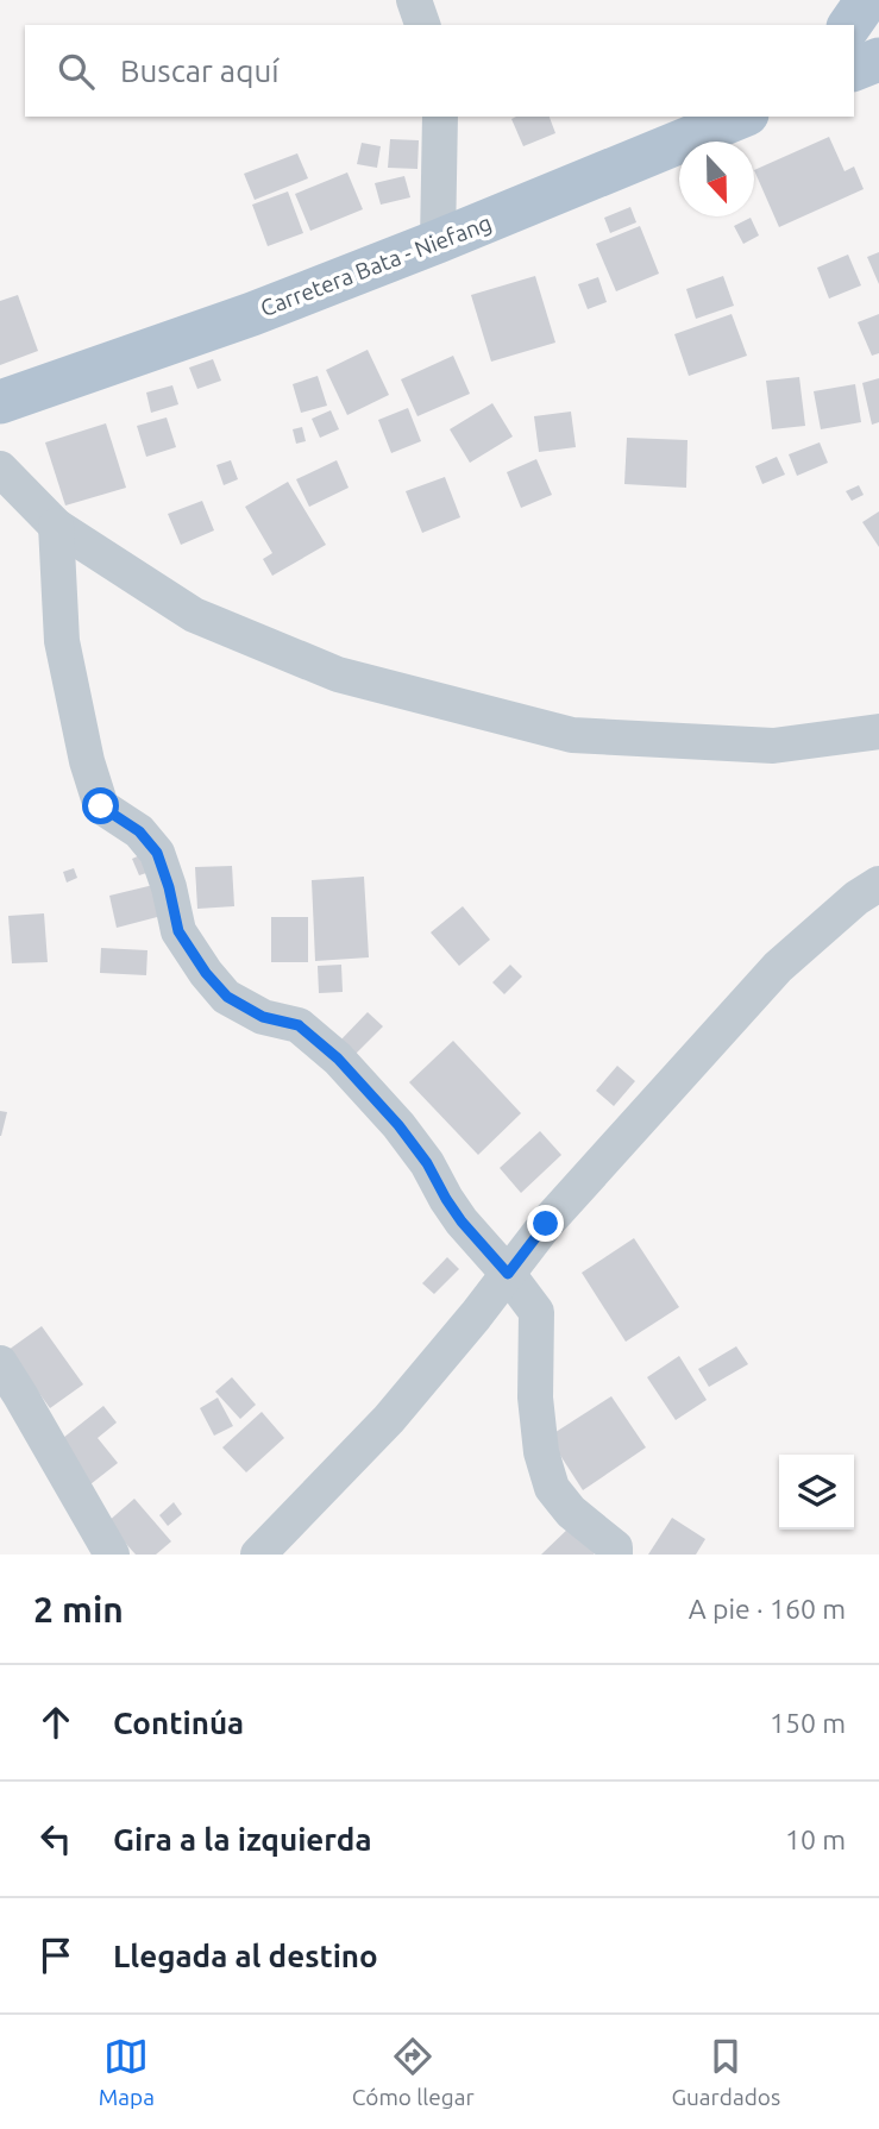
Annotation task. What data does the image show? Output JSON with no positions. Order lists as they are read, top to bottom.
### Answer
{
  "streets": {
    "main road": ["Carretera Bata - Niefang"]
  },
  "north": "bottom",
  "page": {
    "search": "Buscar aquí",
    "heading": ["2 min", "A pie · 160 m"],
    "list": [
      ["Continúa", "150 m"],
      ["Gira a la izquierda", "10 m"],
      "Llegada al destino"
    ],
    "nav": ["Mapa", "Cómo llegar", "Guardados"]
  }
}
